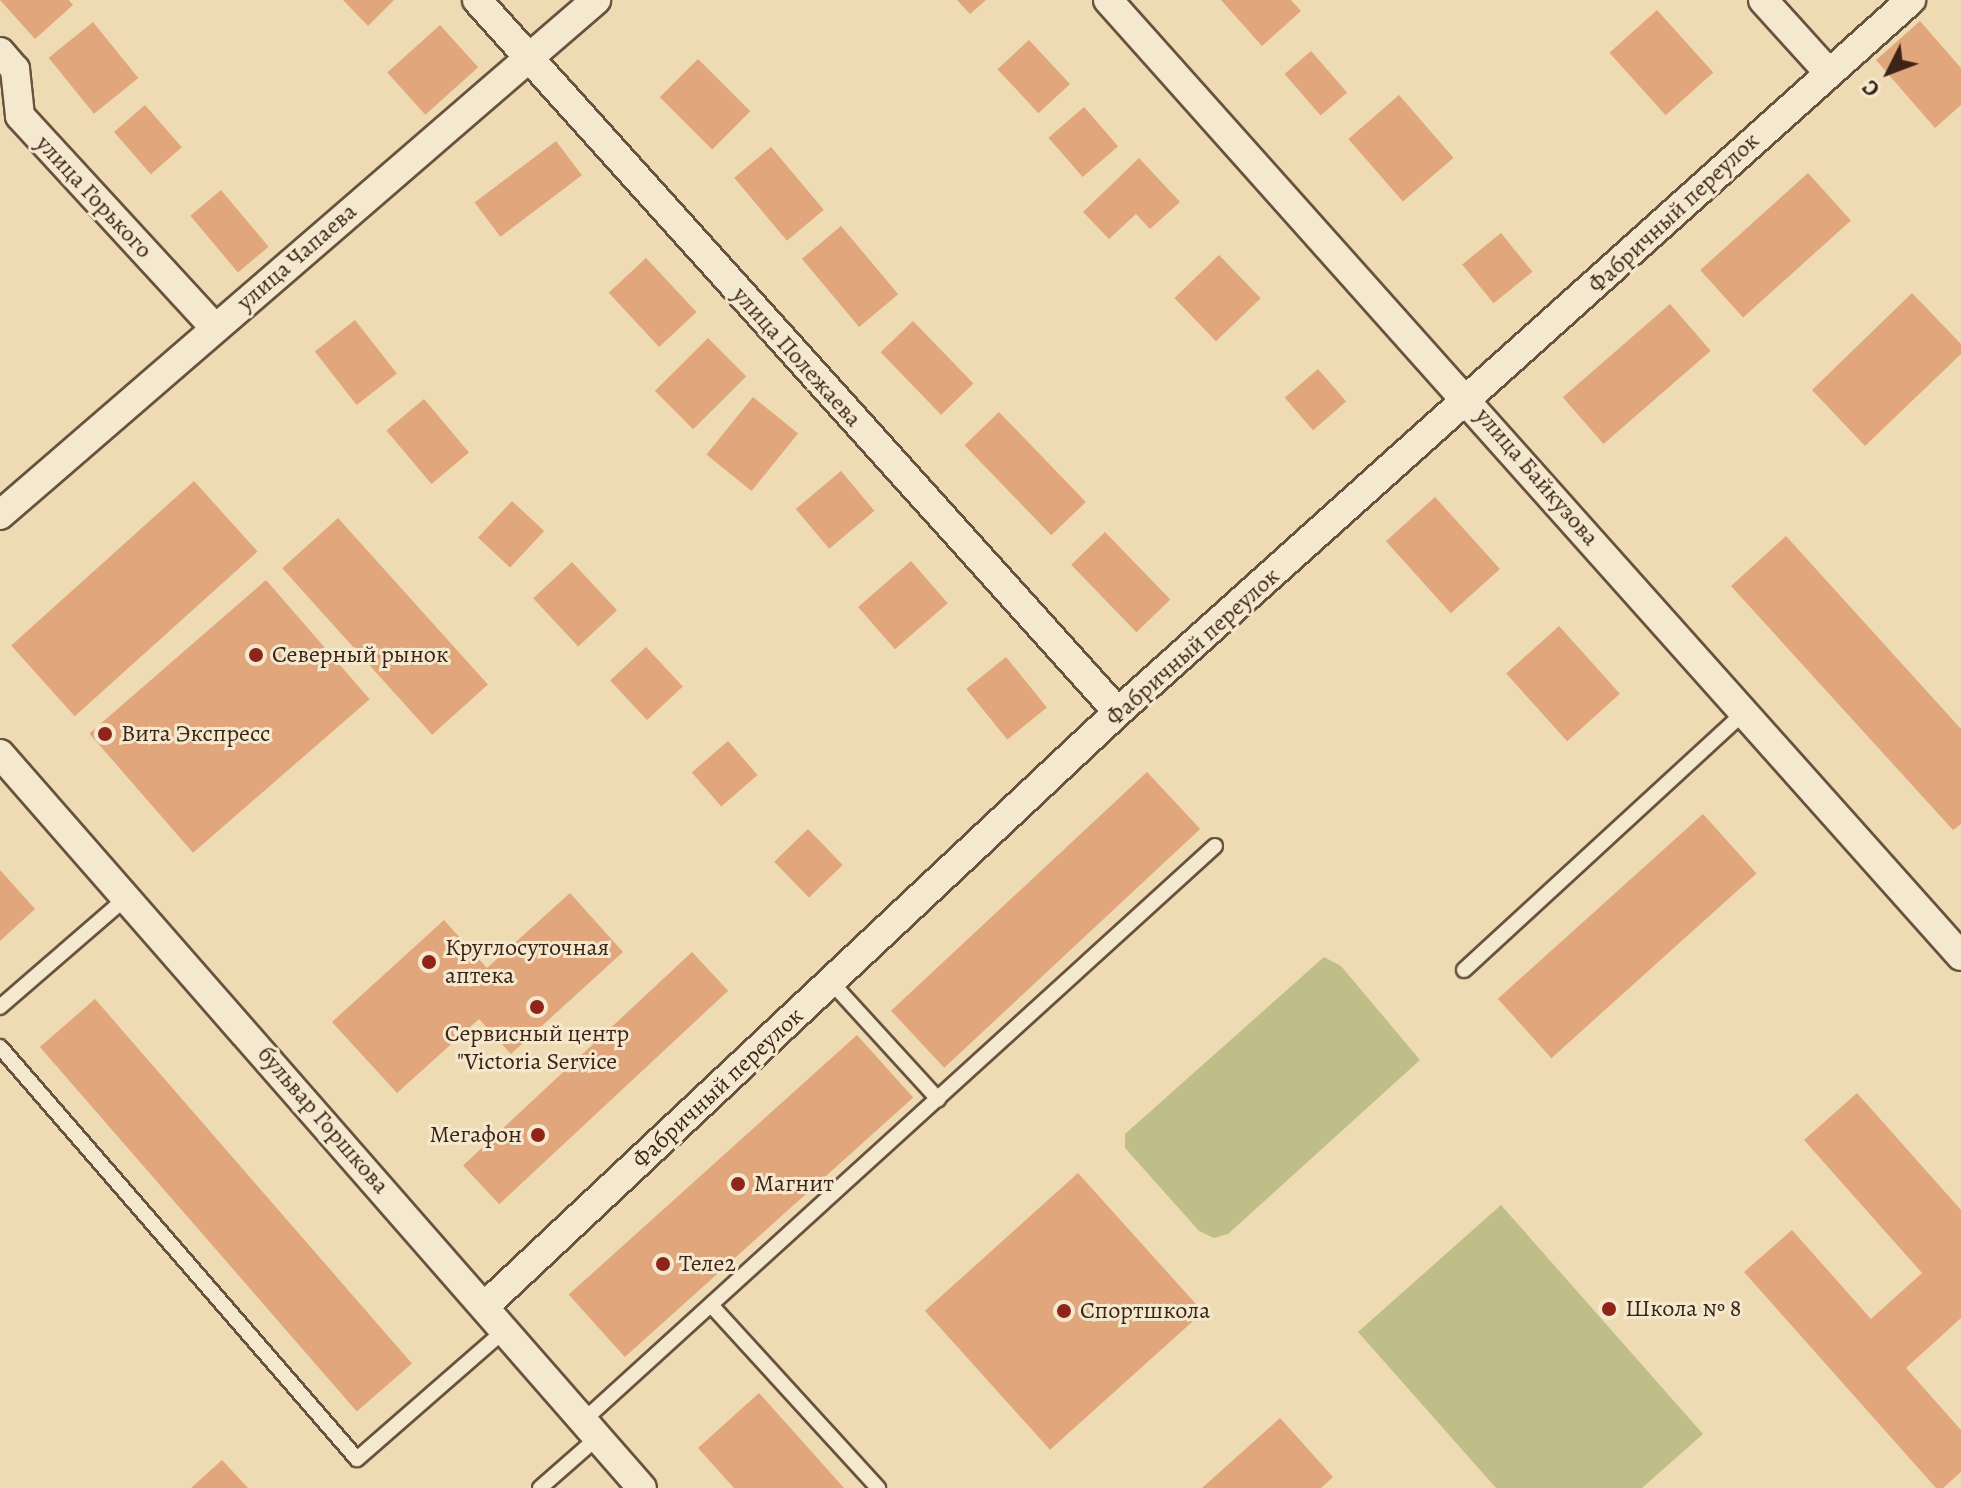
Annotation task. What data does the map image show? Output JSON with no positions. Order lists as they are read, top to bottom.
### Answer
{
  "streets": {
    "street": [
      "улица Горького",
      "Фабричный переулок",
      "улица Чапаева",
      "улица Полежаева",
      "улица Байкузова",
      "бульвар Горшкова"
    ]
  },
  "crossings": [
    ["улица Горького", "улица Чапаева"],
    ["Фабричный переулок", "улица Полежаева"],
    ["Фабричный переулок", "улица Байкузова"],
    ["Фабричный переулок", "бульвар Горшкова"],
    ["улица Чапаева", "улица Полежаева"]
  ],
  "places": [
    "Северный рынок",
    "Вита Экспресс",
    "Круглосуточная аптека",
    "Сервисный центр \"Victoria Service",
    "Мегафон",
    "Магнит",
    "Теле2",
    "Школа № 8",
    "Спортшкола"
  ],
  "north": "bottom left"
}
